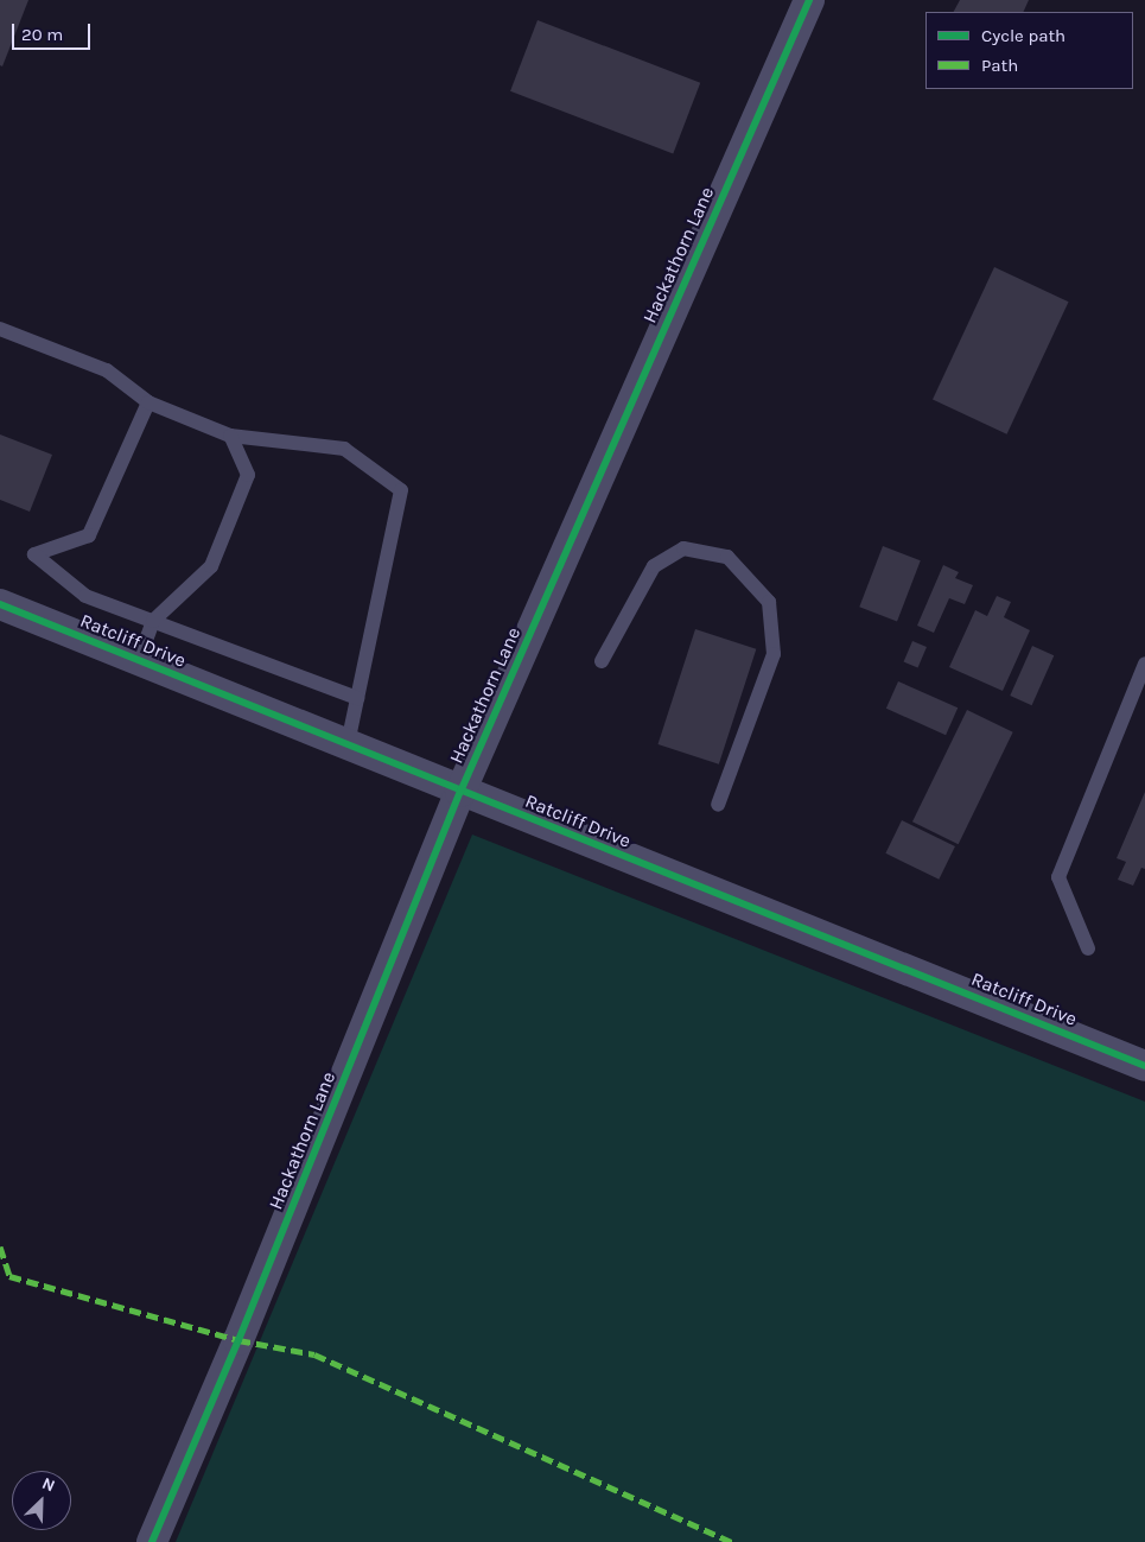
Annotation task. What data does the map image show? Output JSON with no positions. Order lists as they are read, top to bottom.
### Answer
{
  "streets": {
    "street": ["Hackathorn Lane", "Ratcliff Drive"]
  },
  "crossings": [
    ["Hackathorn Lane", "Ratcliff Drive"]
  ],
  "legend": ["Cycle path", "Path"],
  "scale_bar": "20 m",
  "north": "top right"
}
